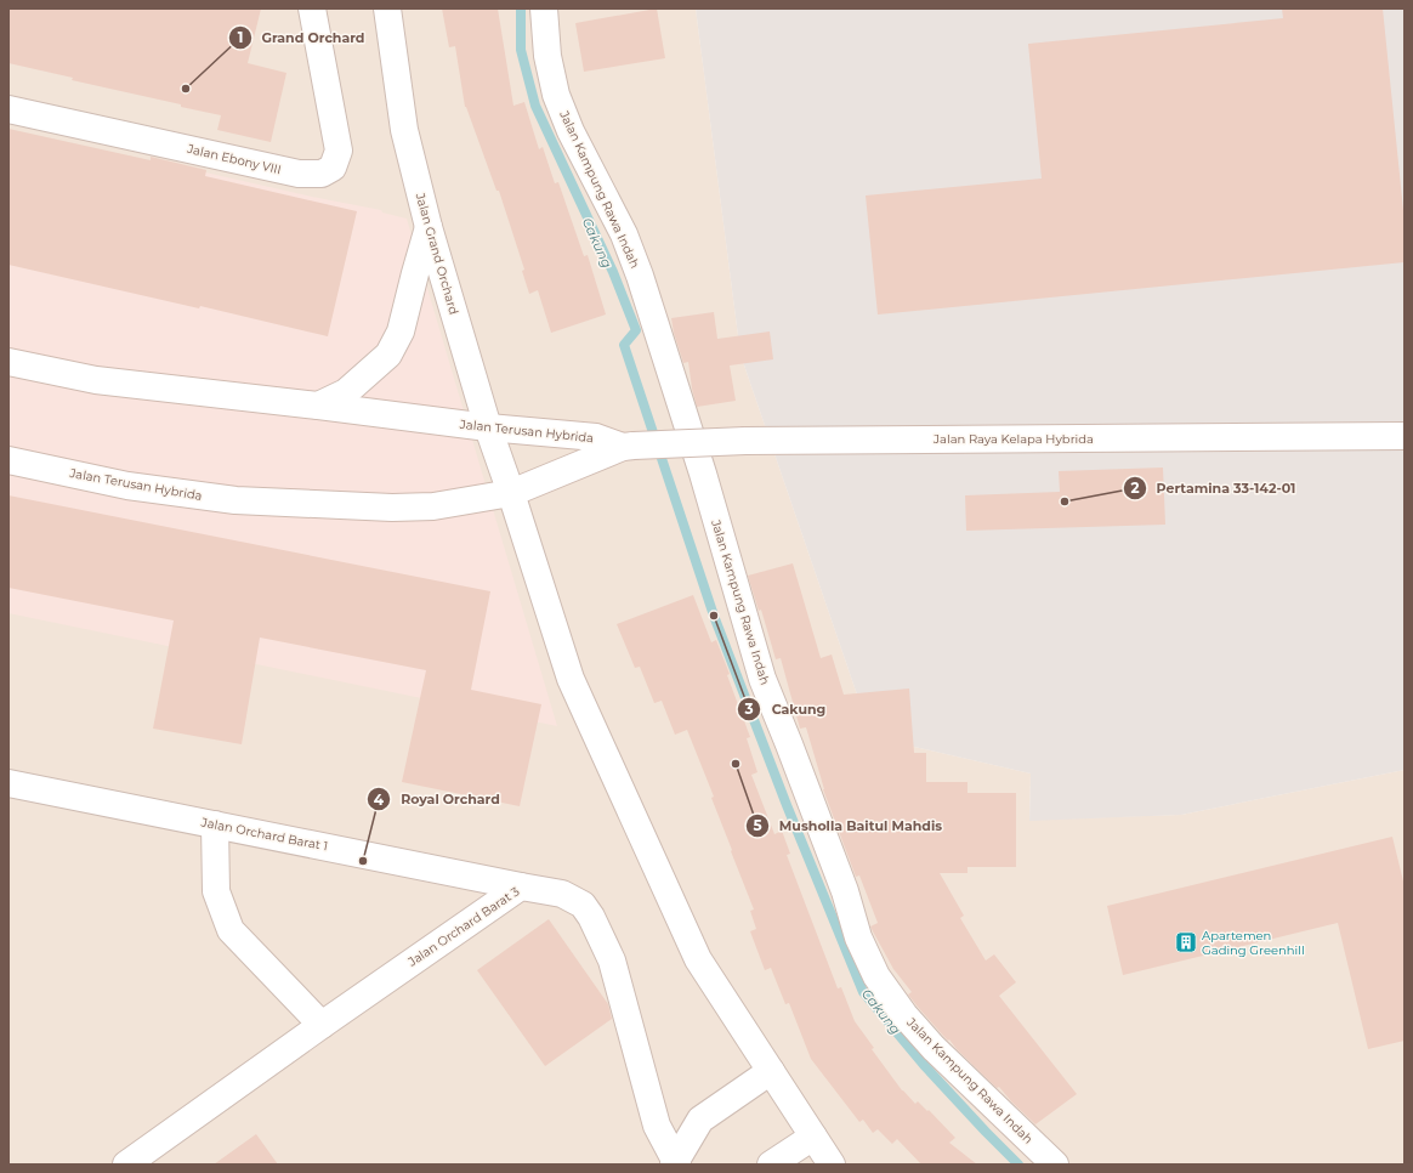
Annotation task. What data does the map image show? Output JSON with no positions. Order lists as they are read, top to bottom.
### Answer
{
  "streets": {
    "street": [
      "Jalan Ebony VIII",
      "Jalan Kampung Rawa Indah",
      "Jalan Grand Orchard",
      "Jalan Terusan Hybrida",
      "Jalan Raya Kelapa Hybrida",
      "Jalan Orchard Barat 1",
      "Jalan Orchard Barat 3"
    ]
  },
  "crossings": [
    ["Jalan Grand Orchard", "Jalan Terusan Hybrida"],
    ["Jalan Terusan Hybrida", "Jalan Raya Kelapa Hybrida"],
    ["Jalan Orchard Barat 1", "Jalan Orchard Barat 3"]
  ],
  "water": ["Cakung"],
  "places": {
    "other": [
      "Grand Orchard",
      "Pertamina 33-142-01",
      "Cakung",
      "Musholla Baitul Mahdis",
      "Royal Orchard"
    ],
    "building": ["Apartemen Gading Greenhill"]
  }
}
